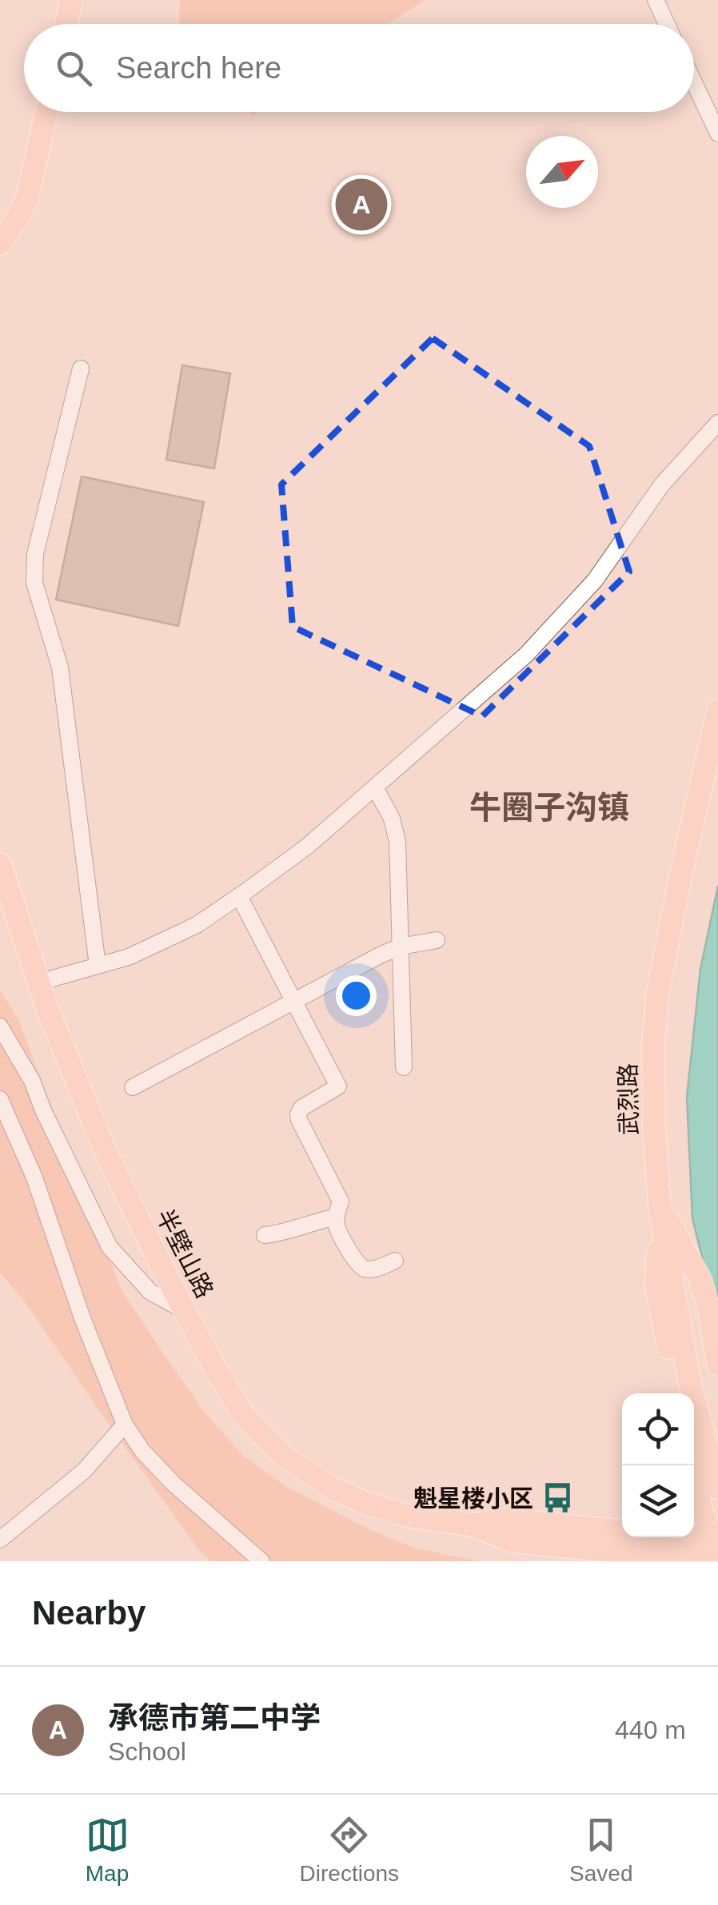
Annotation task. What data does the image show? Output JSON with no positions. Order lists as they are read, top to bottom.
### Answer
{
  "streets": {
    "main road": ["武烈路", "半壁山路"]
  },
  "districts": ["牛圈子沟镇"],
  "places": {
    "bus stop": ["魁星楼小区"]
  },
  "north": "top right",
  "page": {
    "search": "Search here",
    "pins": "A",
    "heading": "Nearby",
    "list": [
      {
        "mark": "A",
        "name": "承德市第二中学",
        "note": "School",
        "value": "440 m"
      }
    ],
    "nav": ["Map", "Directions", "Saved"]
  }
}
